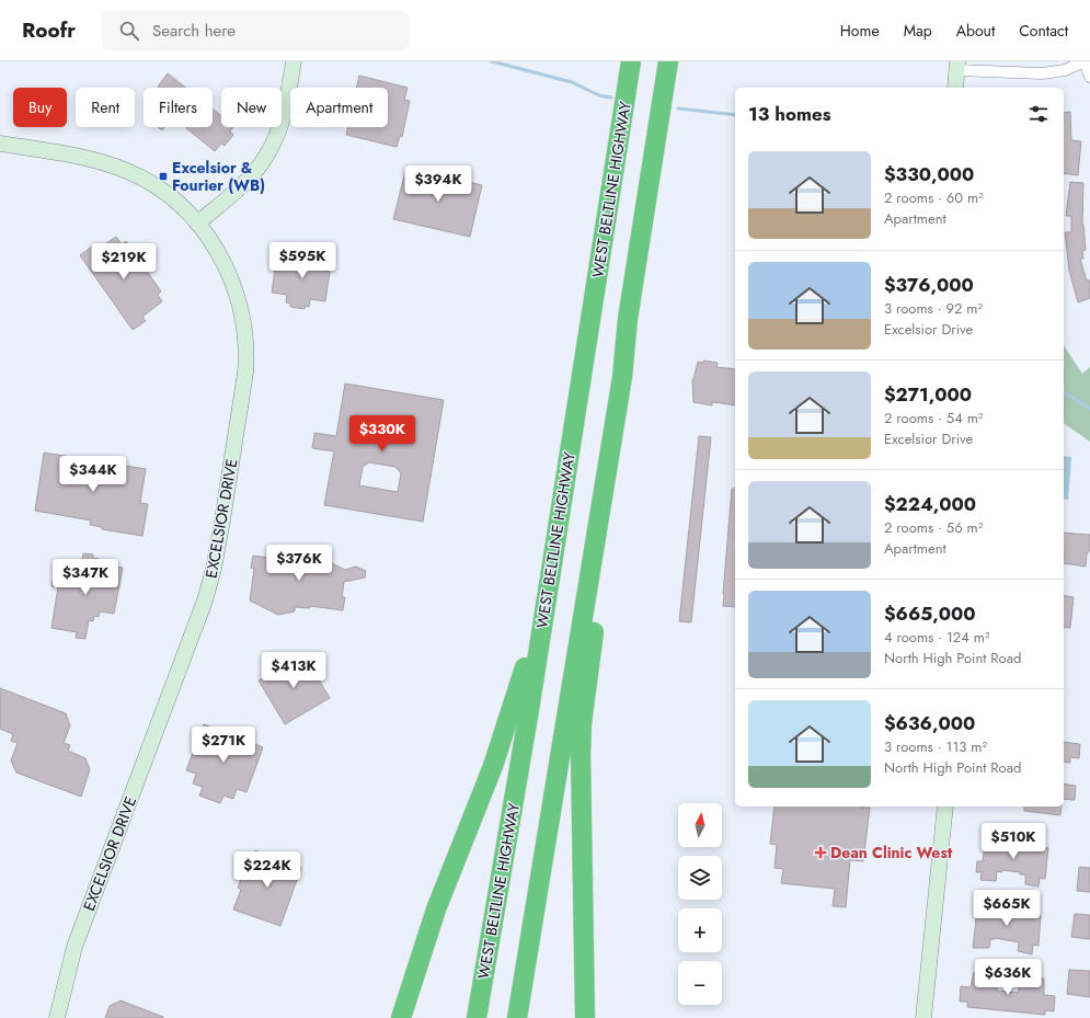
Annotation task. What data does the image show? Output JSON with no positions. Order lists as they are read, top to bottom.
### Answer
{
  "streets": {
    "highway": ["WEST BELTLINE HIGHWAY"],
    "street": ["EXCELSIOR DRIVE"]
  },
  "places": {
    "transit": ["Excelsior & Fourier (WB)"],
    "health": ["Dean Clinic West"]
  },
  "north": "top",
  "page": {
    "header": "Roofr",
    "search": "Search here",
    "nav": [
      "Home",
      "Map",
      "About",
      "Contact"
    ],
    "chip": [
      "Buy",
      "Rent",
      "Filters",
      "New",
      "Apartment"
    ],
    "heading": "13 homes",
    "list": [
      {
        "name": "$330,000",
        "note": "2 rooms · 60 m² · Apartment"
      },
      {
        "name": "$376,000",
        "note": "3 rooms · 92 m² · Excelsior Drive"
      },
      {
        "name": "$271,000",
        "note": "2 rooms · 54 m² · Excelsior Drive"
      },
      {
        "name": "$224,000",
        "note": "2 rooms · 56 m² · Apartment"
      },
      {
        "name": "$665,000",
        "note": "4 rooms · 124 m² · North High Point Road"
      },
      {
        "name": "$636,000",
        "note": "3 rooms · 113 m² · North High Point Road"
      }
    ],
    "price": [
      "$394K",
      "$595K",
      "$219K",
      "$330K",
      "$344K",
      "$376K",
      "$347K",
      "$413K",
      "$271K",
      "$510K",
      "$224K",
      "$665K",
      "$636K"
    ],
    "map_buttons": ["+", "−"]
  }
}
